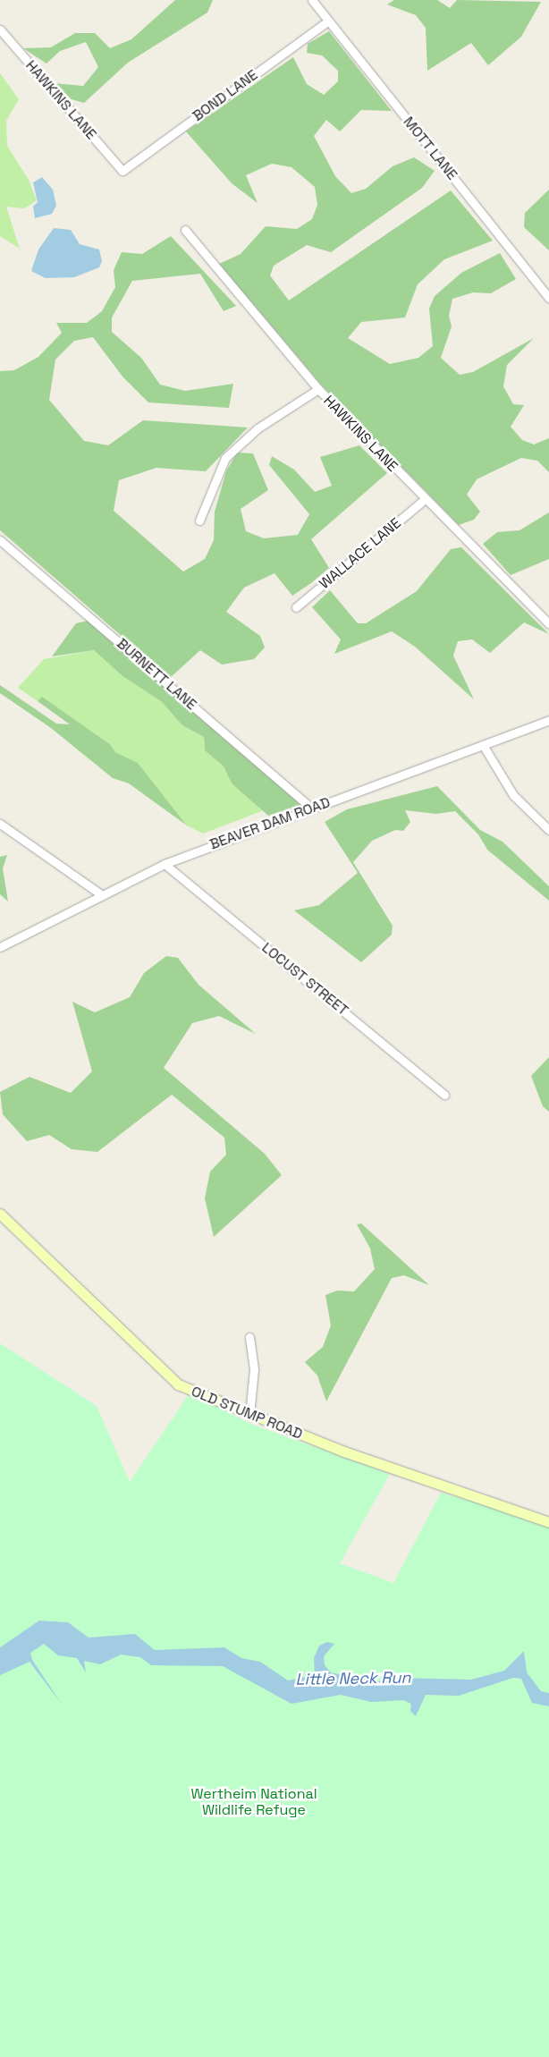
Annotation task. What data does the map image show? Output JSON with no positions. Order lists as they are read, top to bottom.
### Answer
{
  "streets": {
    "street": [
      "BOND LANE",
      "HAWKINS LANE",
      "MOTT LANE",
      "WALLACE LANE",
      "BURNETT LANE",
      "BEAVER DAM ROAD",
      "LOCUST STREET",
      "OLD STUMP ROAD"
    ]
  },
  "crossings": [
    ["BOND LANE", "HAWKINS LANE"],
    ["BOND LANE", "MOTT LANE"],
    ["HAWKINS LANE", "WALLACE LANE"],
    ["BURNETT LANE", "BEAVER DAM ROAD"],
    ["BEAVER DAM ROAD", "LOCUST STREET"]
  ],
  "water": ["Little Neck Run"],
  "parks": ["Wertheim National Wildlife Refuge"]
}
